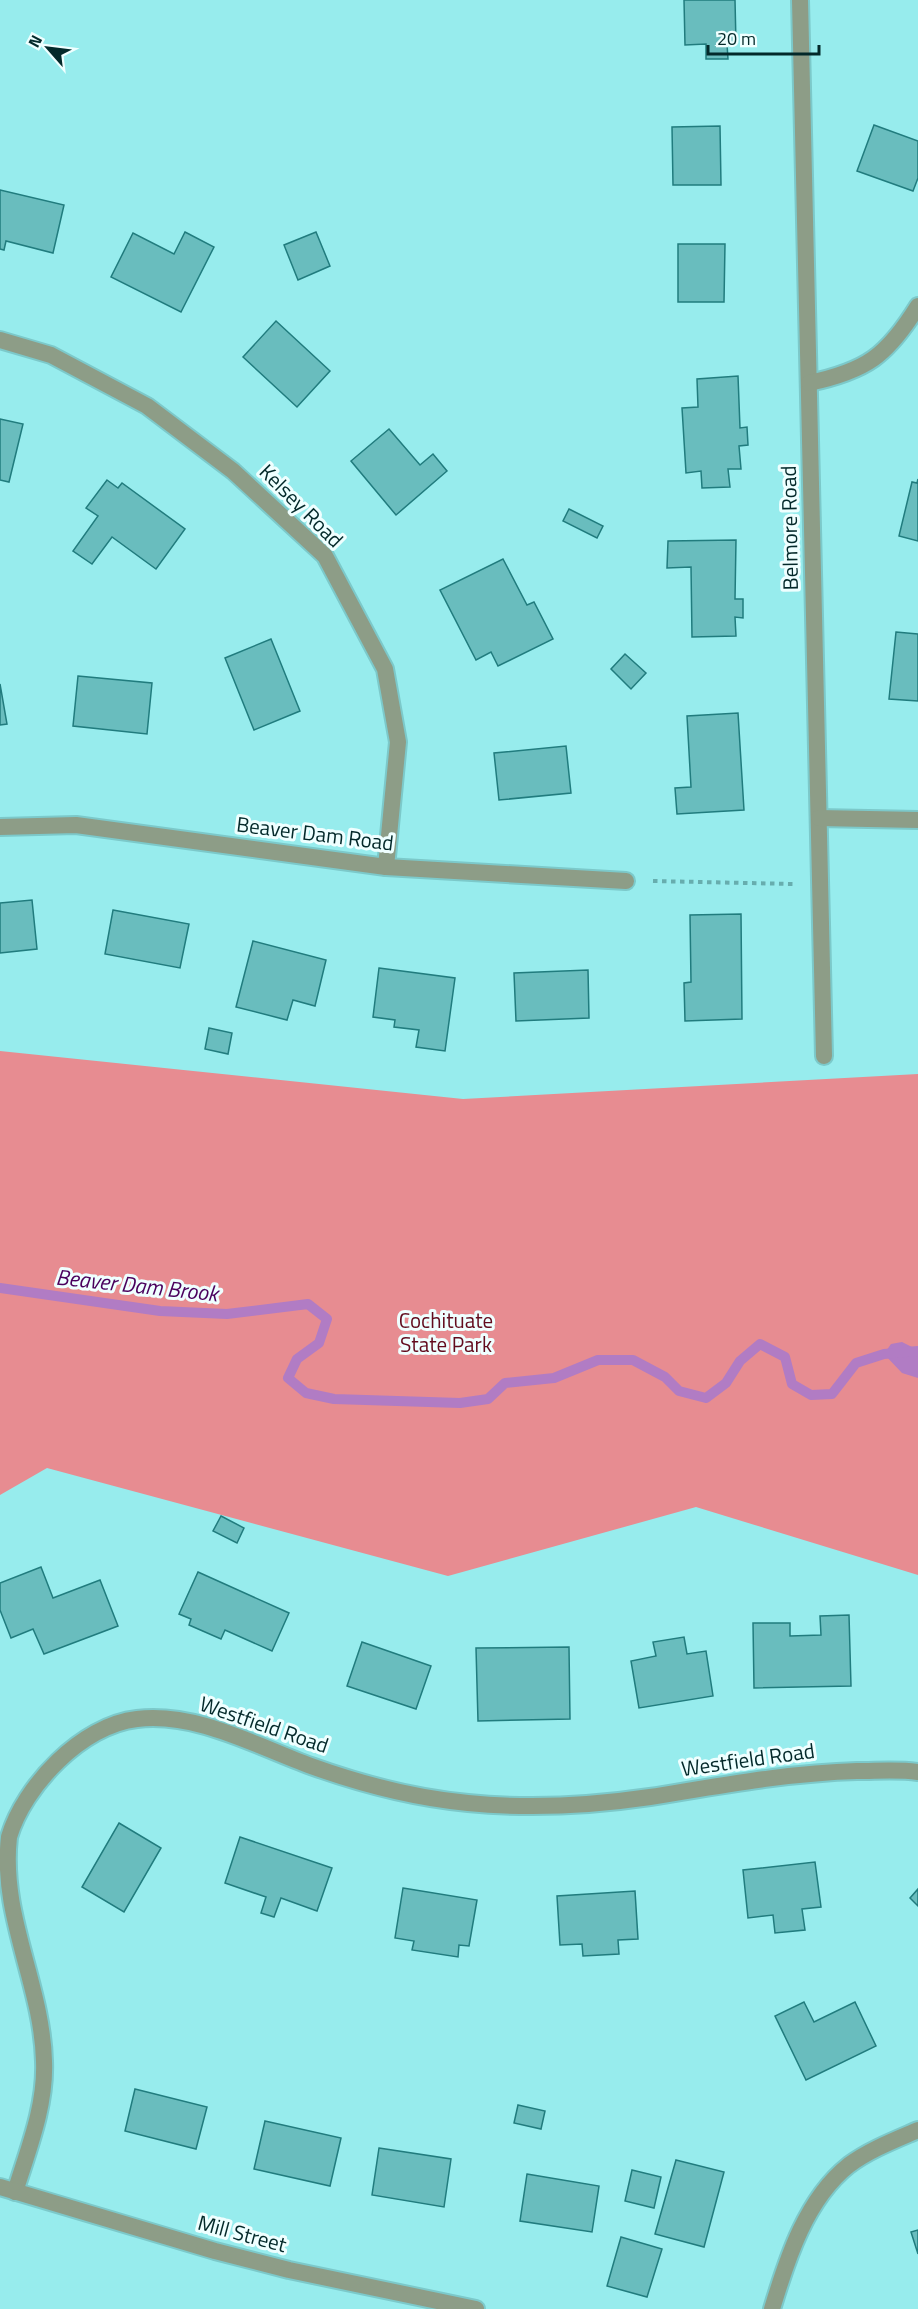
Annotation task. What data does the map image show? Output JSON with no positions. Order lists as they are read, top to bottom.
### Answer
{
  "streets": {
    "street": [
      "Kelsey Road",
      "Belmore Road",
      "Beaver Dam Road",
      "Westfield Road",
      "Mill Street"
    ]
  },
  "crossings": [
    ["Kelsey Road", "Beaver Dam Road"],
    ["Westfield Road", "Mill Street"]
  ],
  "water": ["Beaver Dam Brook"],
  "parks": ["Cochituate State Park"],
  "scale_bar": "20 m",
  "north": "top left"
}
